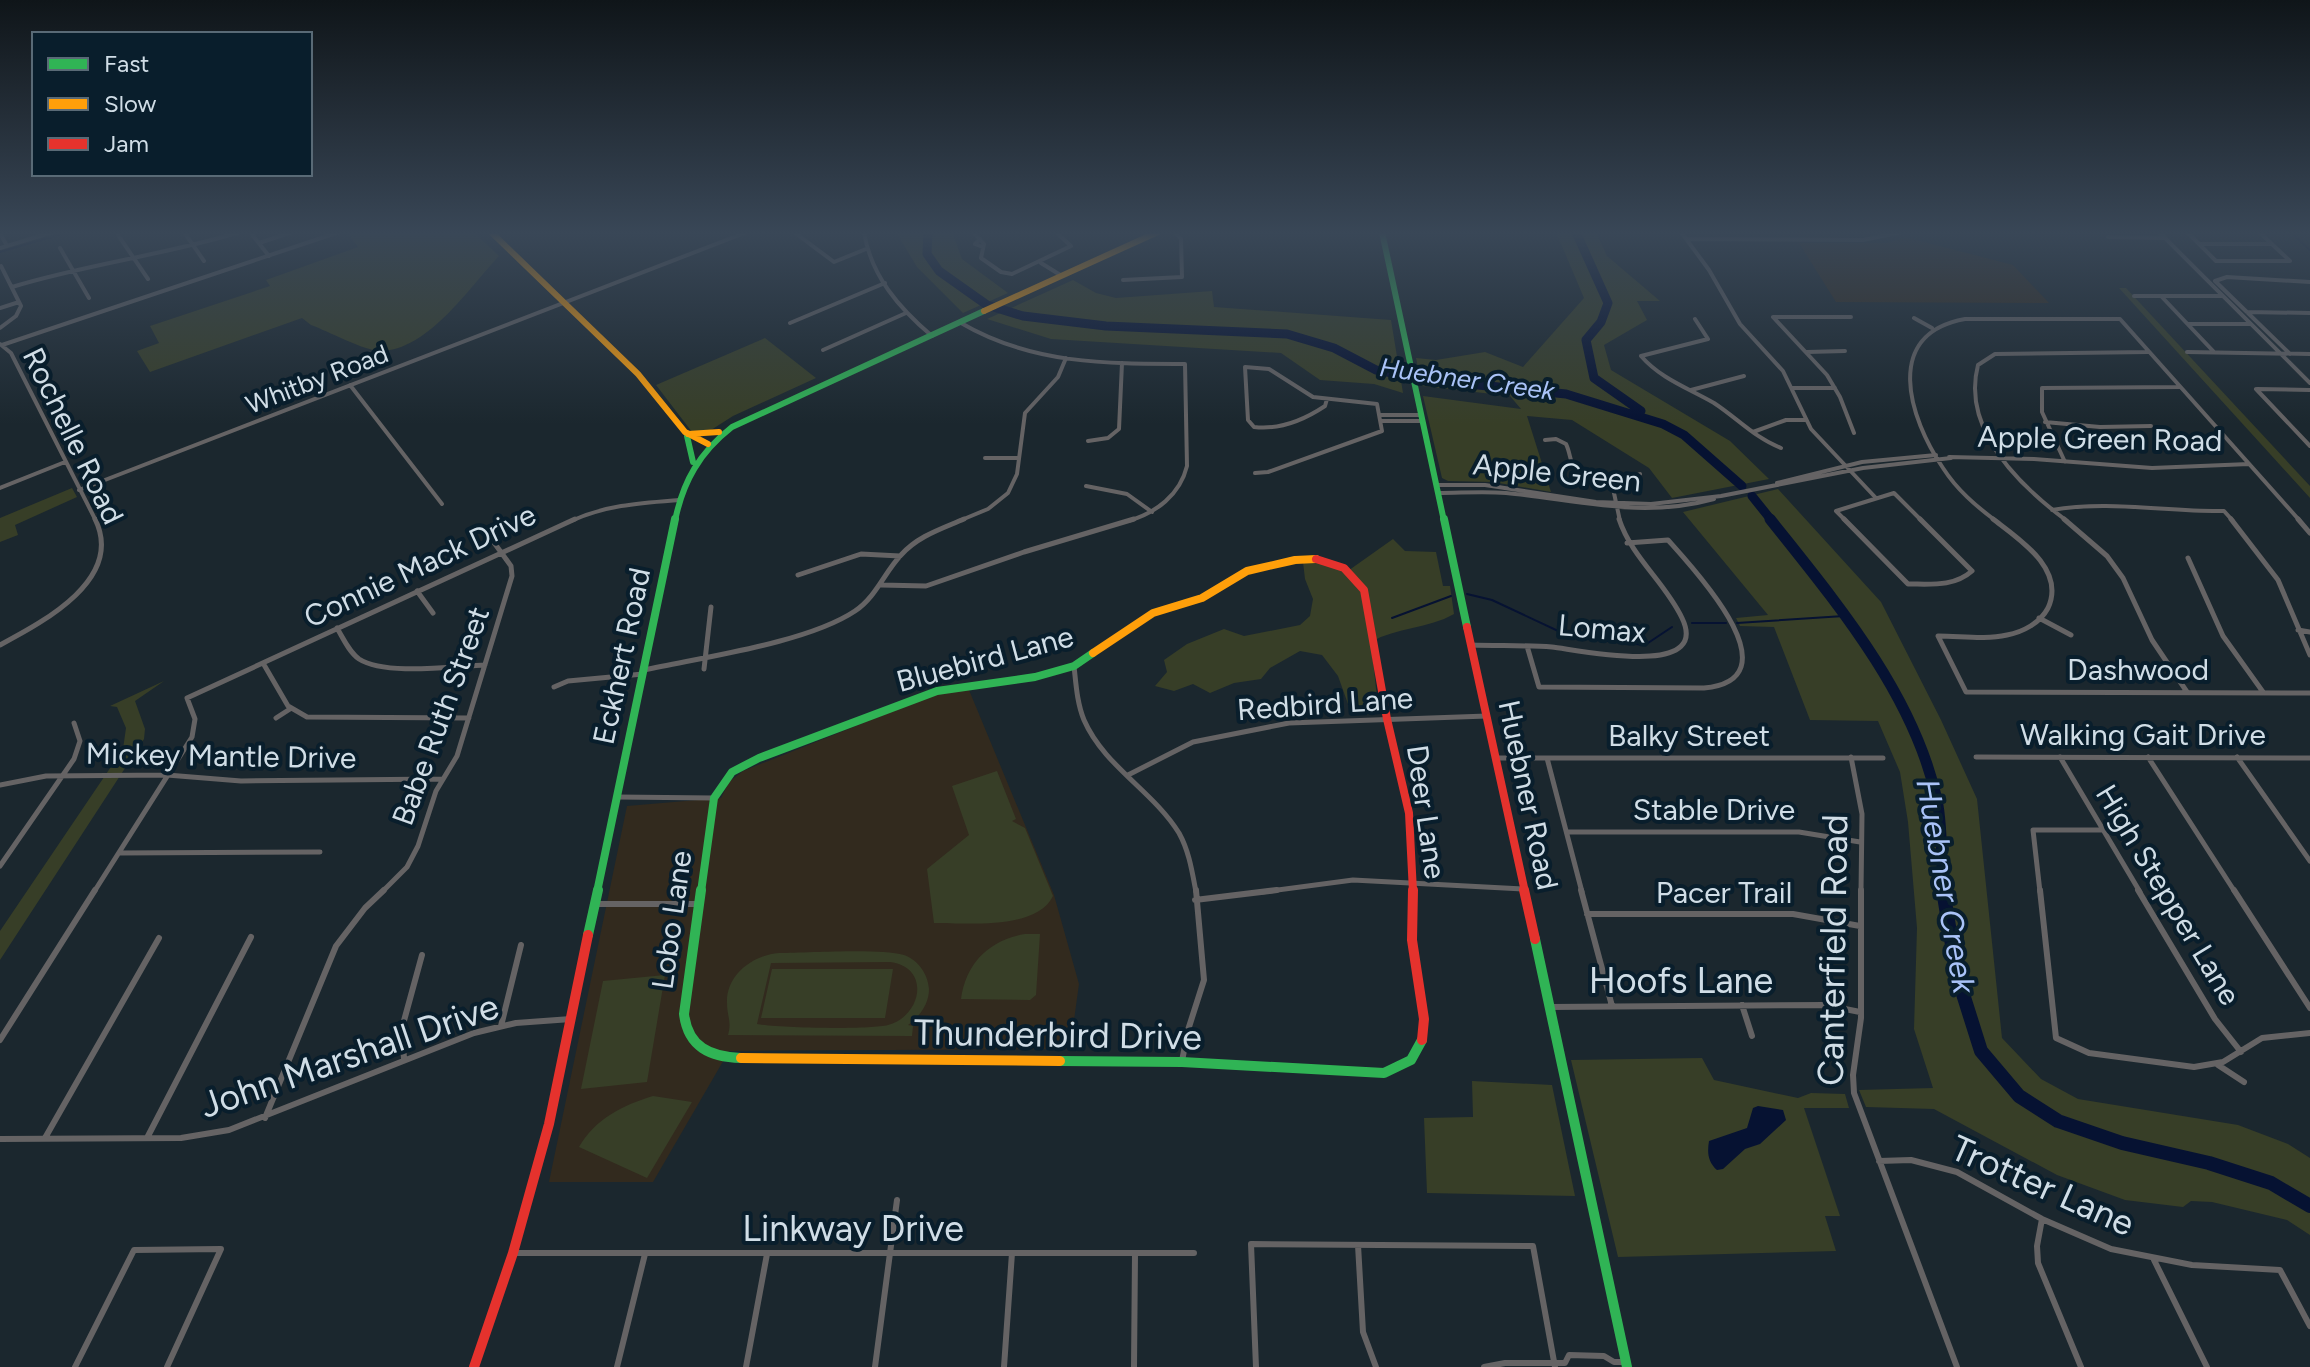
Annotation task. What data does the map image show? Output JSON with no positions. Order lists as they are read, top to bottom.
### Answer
{
  "streets": {
    "main road": [
      "Eckhert Road",
      "Bluebird Lane",
      "Huebner Road",
      "Deer Lane",
      "Lobo Lane",
      "Thunderbird Drive"
    ],
    "street": [
      "Whitby Road",
      "Rochelle Road",
      "Apple Green Road",
      "Apple Green",
      "Connie Mack Drive",
      "Lomax",
      "Dashwood",
      "Redbird Lane",
      "Babe Ruth Street",
      "Walking Gait Drive",
      "Balky Street",
      "Mickey Mantle Drive",
      "Stable Drive",
      "Pacer Trail",
      "High Stepper Lane",
      "Canterfield Road",
      "Hoofs Lane",
      "John Marshall Drive",
      "Trotter Lane",
      "Linkway Drive"
    ]
  },
  "crossings": [
    ["Whitby Road", "Rochelle Road"],
    ["Apple Green Road", "Apple Green"],
    ["Apple Green", "Lomax"],
    ["Apple Green", "Huebner Road"],
    ["Connie Mack Drive", "Eckhert Road"],
    ["Connie Mack Drive", "Babe Ruth Street"],
    ["Connie Mack Drive", "Mickey Mantle Drive"],
    ["Lomax", "Huebner Road"],
    ["Eckhert Road", "John Marshall Drive"],
    ["Eckhert Road", "Linkway Drive"],
    ["Bluebird Lane", "Deer Lane"],
    ["Bluebird Lane", "Lobo Lane"],
    ["Redbird Lane", "Huebner Road"],
    ["Redbird Lane", "Deer Lane"],
    ["Babe Ruth Street", "Mickey Mantle Drive"],
    ["Babe Ruth Street", "John Marshall Drive"],
    ["Walking Gait Drive", "High Stepper Lane"],
    ["Balky Street", "Huebner Road"],
    ["Balky Street", "Canterfield Road"],
    ["Huebner Road", "Hoofs Lane"],
    ["Stable Drive", "Canterfield Road"],
    ["Deer Lane", "Thunderbird Drive"],
    ["Pacer Trail", "Canterfield Road"],
    ["Lobo Lane", "Thunderbird Drive"],
    ["Canterfield Road", "Hoofs Lane"],
    ["Canterfield Road", "Trotter Lane"]
  ],
  "water": ["Huebner Creek"],
  "legend": ["Fast", "Slow", "Jam"]
}
